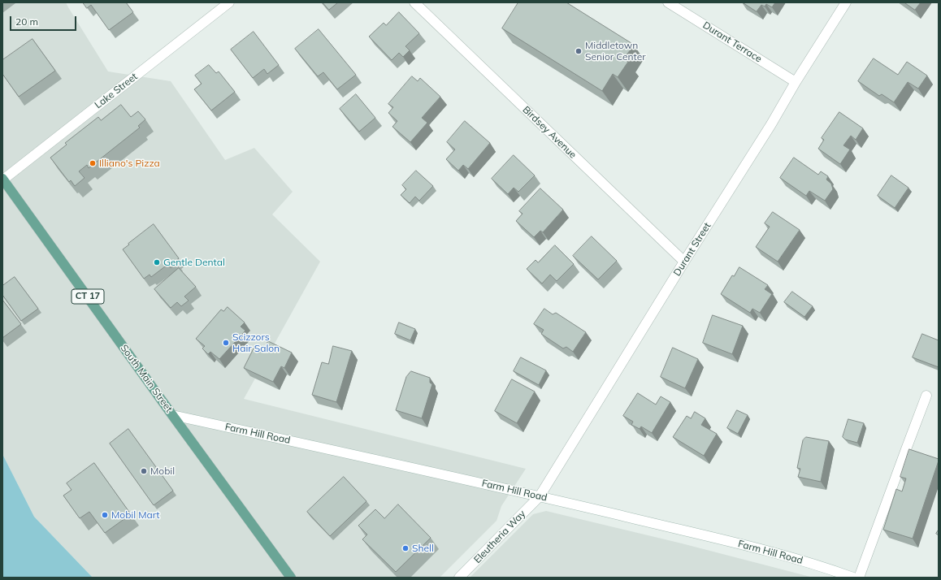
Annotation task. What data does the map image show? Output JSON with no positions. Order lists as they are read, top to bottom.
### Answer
{
  "streets": {
    "main road": ["CT 17", "South Main Street"],
    "street": [
      "Durant Terrace",
      "Lake Street",
      "Birdsey Avenue",
      "Durant Street",
      "Farm Hill Road",
      "Eleutheria Way"
    ]
  },
  "crossings": [
    ["Durant Terrace", "Durant Street"],
    ["Lake Street", "South Main Street"],
    ["Birdsey Avenue", "Durant Street"],
    ["Durant Street", "Farm Hill Road"],
    ["Durant Street", "Eleutheria Way"],
    ["South Main Street", "Farm Hill Road"],
    ["Farm Hill Road", "Eleutheria Way"]
  ],
  "places": [
    "Middletown Senior Center",
    "Illiano's Pizza",
    "Gentle Dental",
    "Scizzors Hair Salon",
    "Mobil",
    "Mobil Mart",
    "Shell"
  ],
  "scale_bar": "20 m"
}
